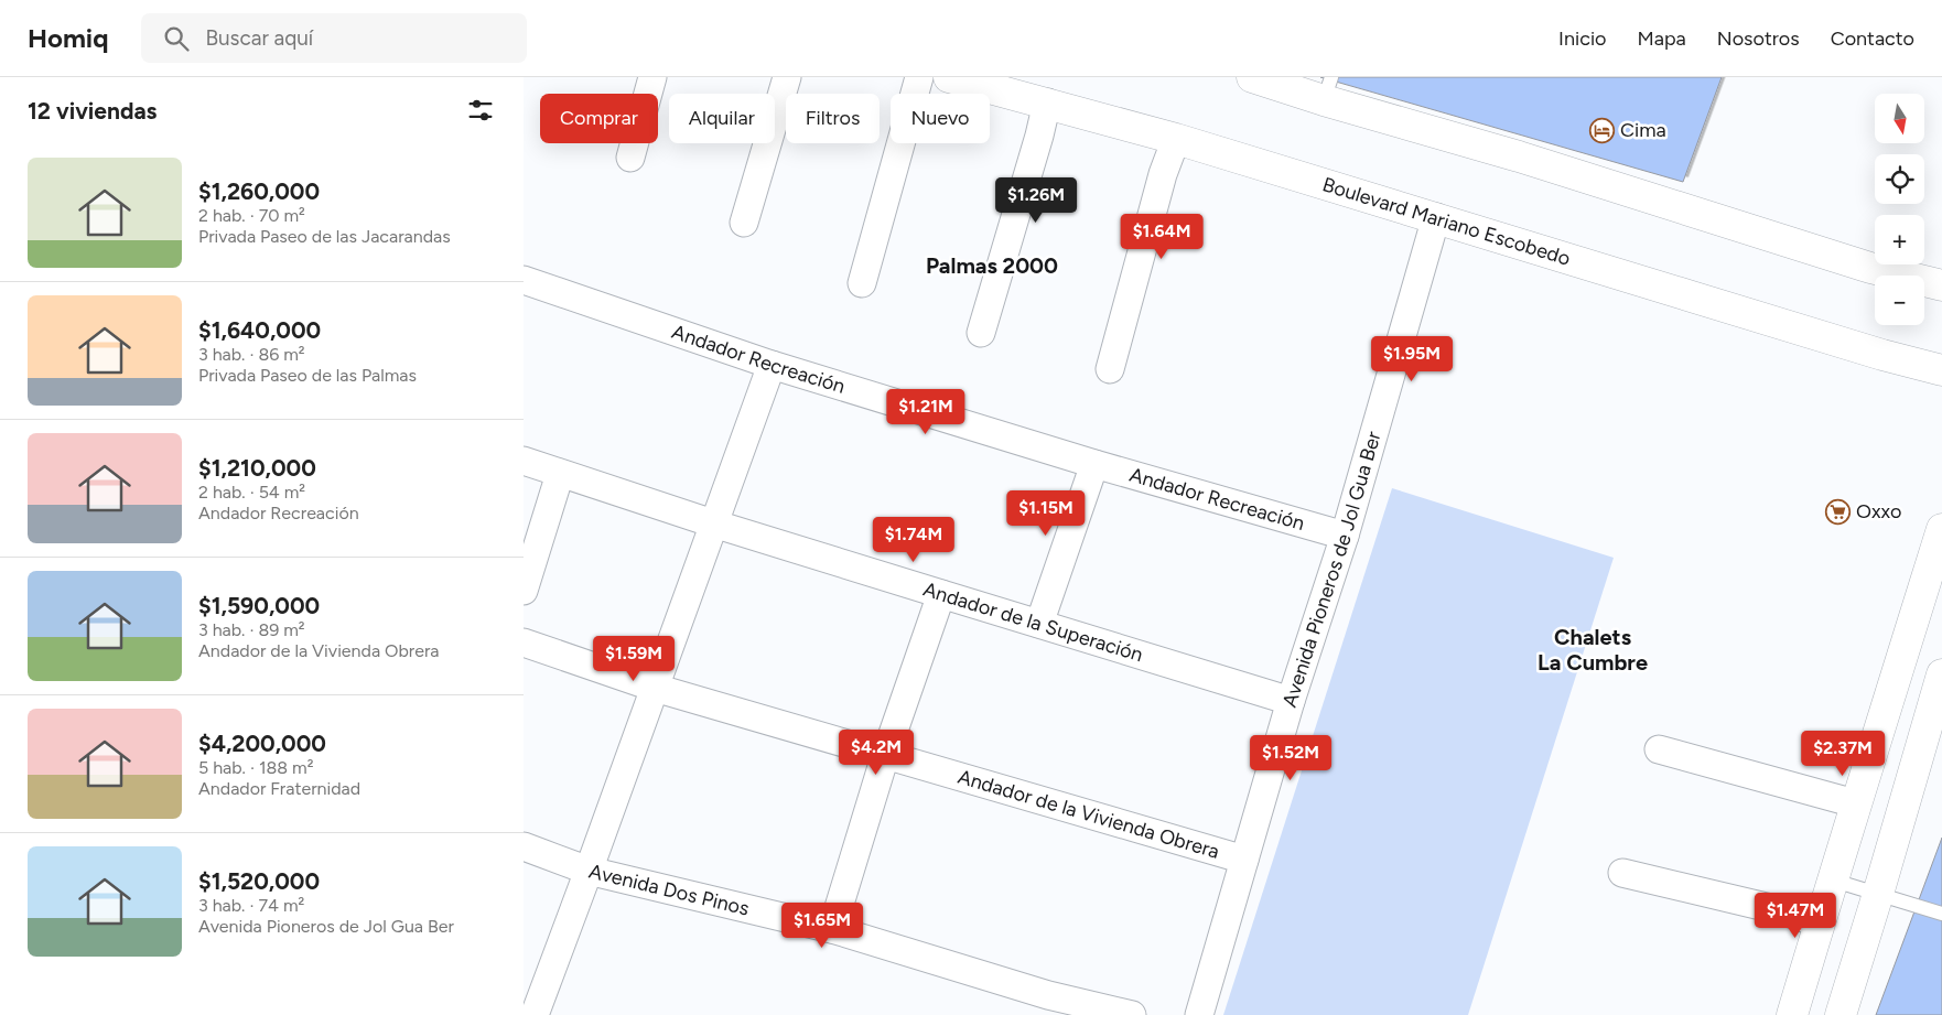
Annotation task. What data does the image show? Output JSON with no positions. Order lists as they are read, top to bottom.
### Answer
{
  "streets": {
    "main road": ["Boulevard Mariano Escobedo"],
    "street": [
      "Andador Recreación",
      "Avenida Pioneros de Jol Gua Ber",
      "Andador de la Superación",
      "Andador de la Vivienda Obrera",
      "Avenida Dos Pinos"
    ]
  },
  "crossings": [
    ["Boulevard Mariano Escobedo", "Avenida Pioneros de Jol Gua Ber"],
    ["Andador Recreación", "Avenida Pioneros de Jol Gua Ber"],
    ["Avenida Pioneros de Jol Gua Ber", "Andador de la Superación"],
    ["Avenida Pioneros de Jol Gua Ber", "Andador de la Vivienda Obrera"]
  ],
  "districts": ["Palmas 2000", "Chalets La Cumbre"],
  "places": {
    "hotel": ["Cima"],
    "supermarket": ["Oxxo"]
  },
  "north": "bottom",
  "page": {
    "header": "Homiq",
    "search": "Buscar aquí",
    "nav": [
      "Inicio",
      "Mapa",
      "Nosotros",
      "Contacto"
    ],
    "heading": "12 viviendas",
    "map_buttons": ["+", "−"],
    "chip": [
      "Comprar",
      "Alquilar",
      "Filtros",
      "Nuevo"
    ],
    "list": [
      {
        "name": "$1,260,000",
        "note": "2 hab. · 70 m² · Privada Paseo de las Jacarandas"
      },
      {
        "name": "$1,640,000",
        "note": "3 hab. · 86 m² · Privada Paseo de las Palmas"
      },
      {
        "name": "$1,210,000",
        "note": "2 hab. · 54 m² · Andador Recreación"
      },
      {
        "name": "$1,590,000",
        "note": "3 hab. · 89 m² · Andador de la Vivienda Obrera"
      },
      {
        "name": "$4,200,000",
        "note": "5 hab. · 188 m² · Andador Fraternidad"
      },
      {
        "name": "$1,520,000",
        "note": "3 hab. · 74 m² · Avenida Pioneros de Jol Gua Ber"
      }
    ],
    "price": [
      "$1.26M",
      "$1.64M",
      "$1.95M",
      "$1.21M",
      "$1.15M",
      "$1.74M",
      "$1.59M",
      "$4.2M",
      "$2.37M",
      "$1.52M",
      "$1.47M",
      "$1.65M"
    ]
  }
}
